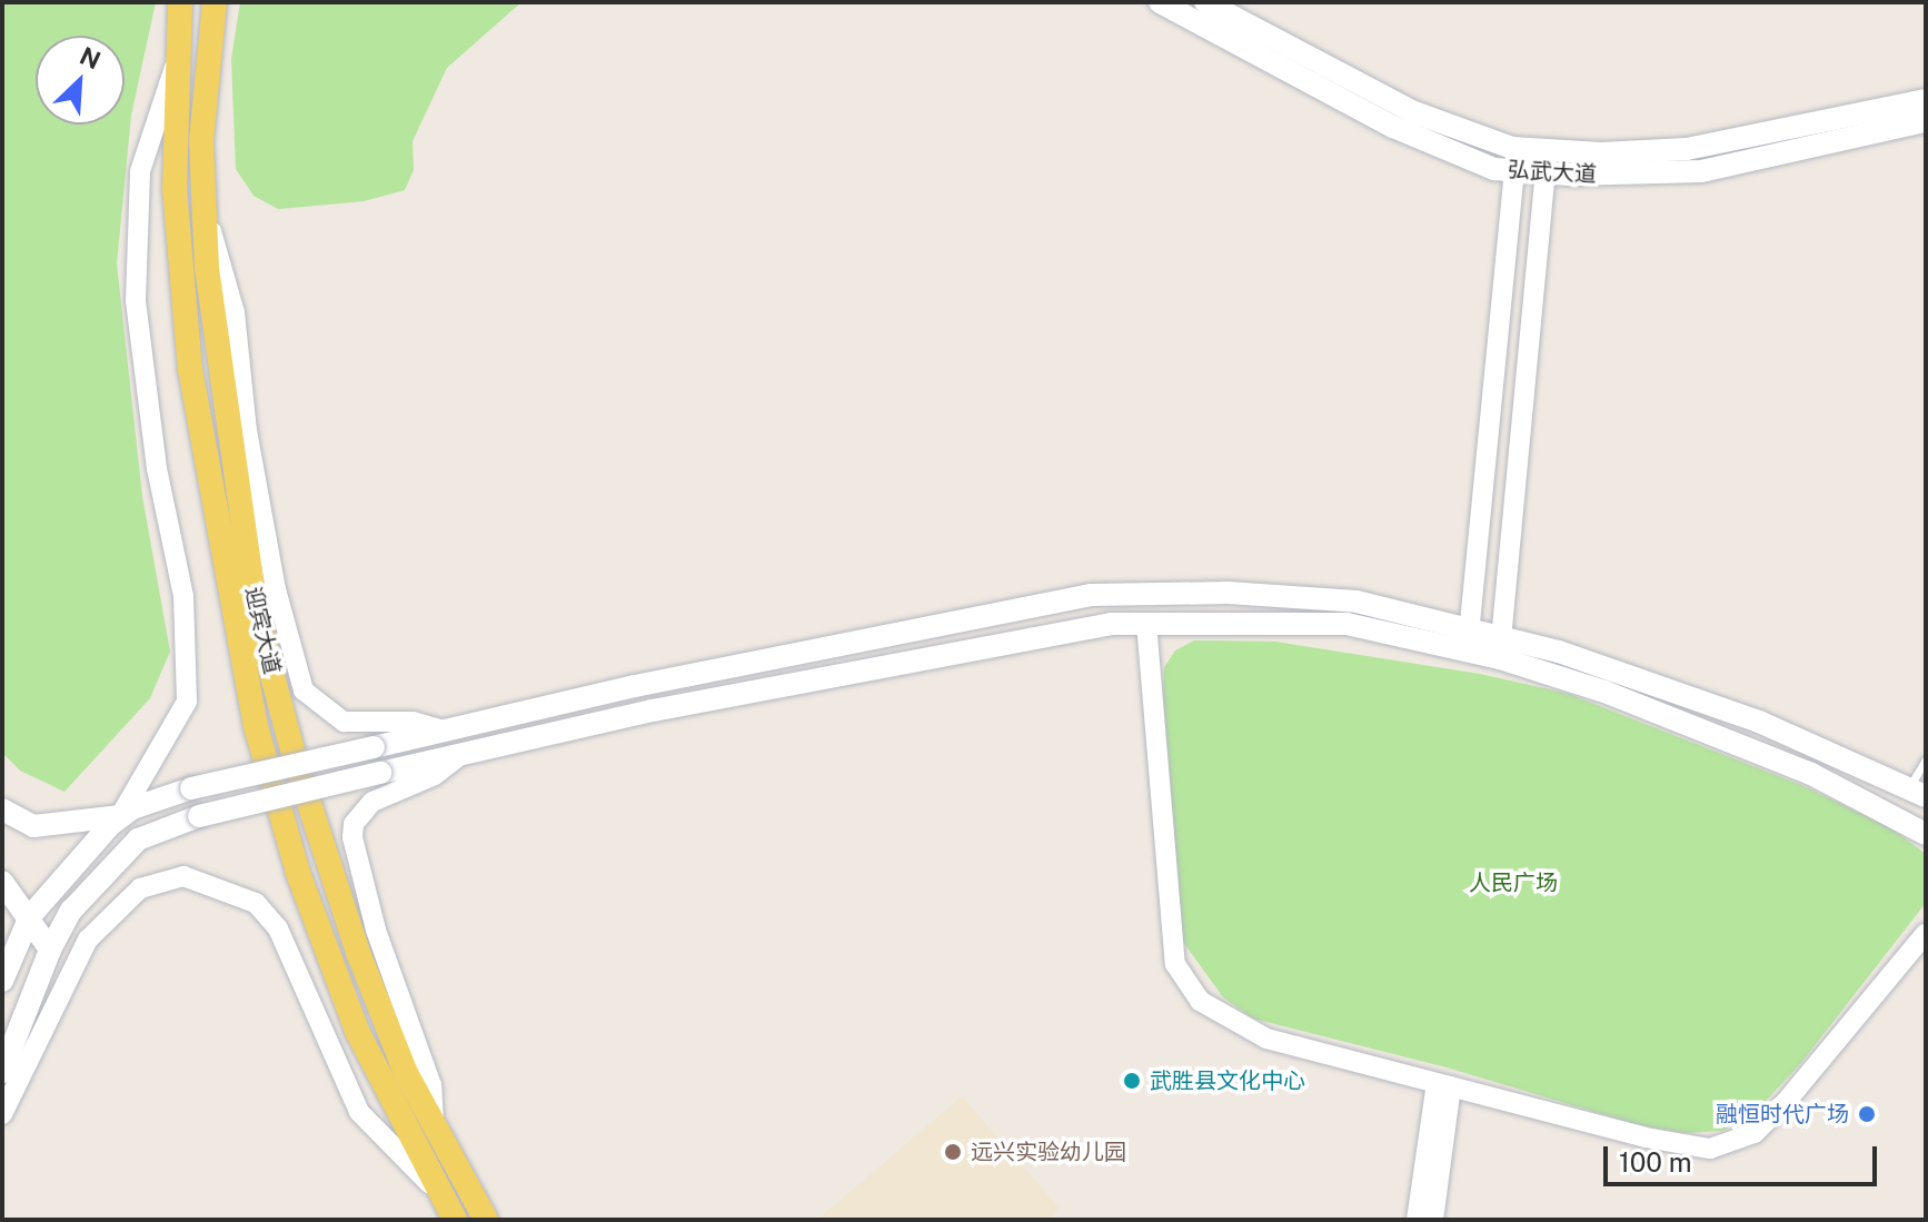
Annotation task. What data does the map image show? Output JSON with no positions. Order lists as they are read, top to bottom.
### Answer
{
  "streets": {
    "main road": ["弘武大道", "迎宾大道"]
  },
  "parks": ["人民广场"],
  "places": ["武胜县文化中心", "融恒时代广场", "远兴实验幼儿园"],
  "scale_bar": "100 m",
  "north": "top right"
}
